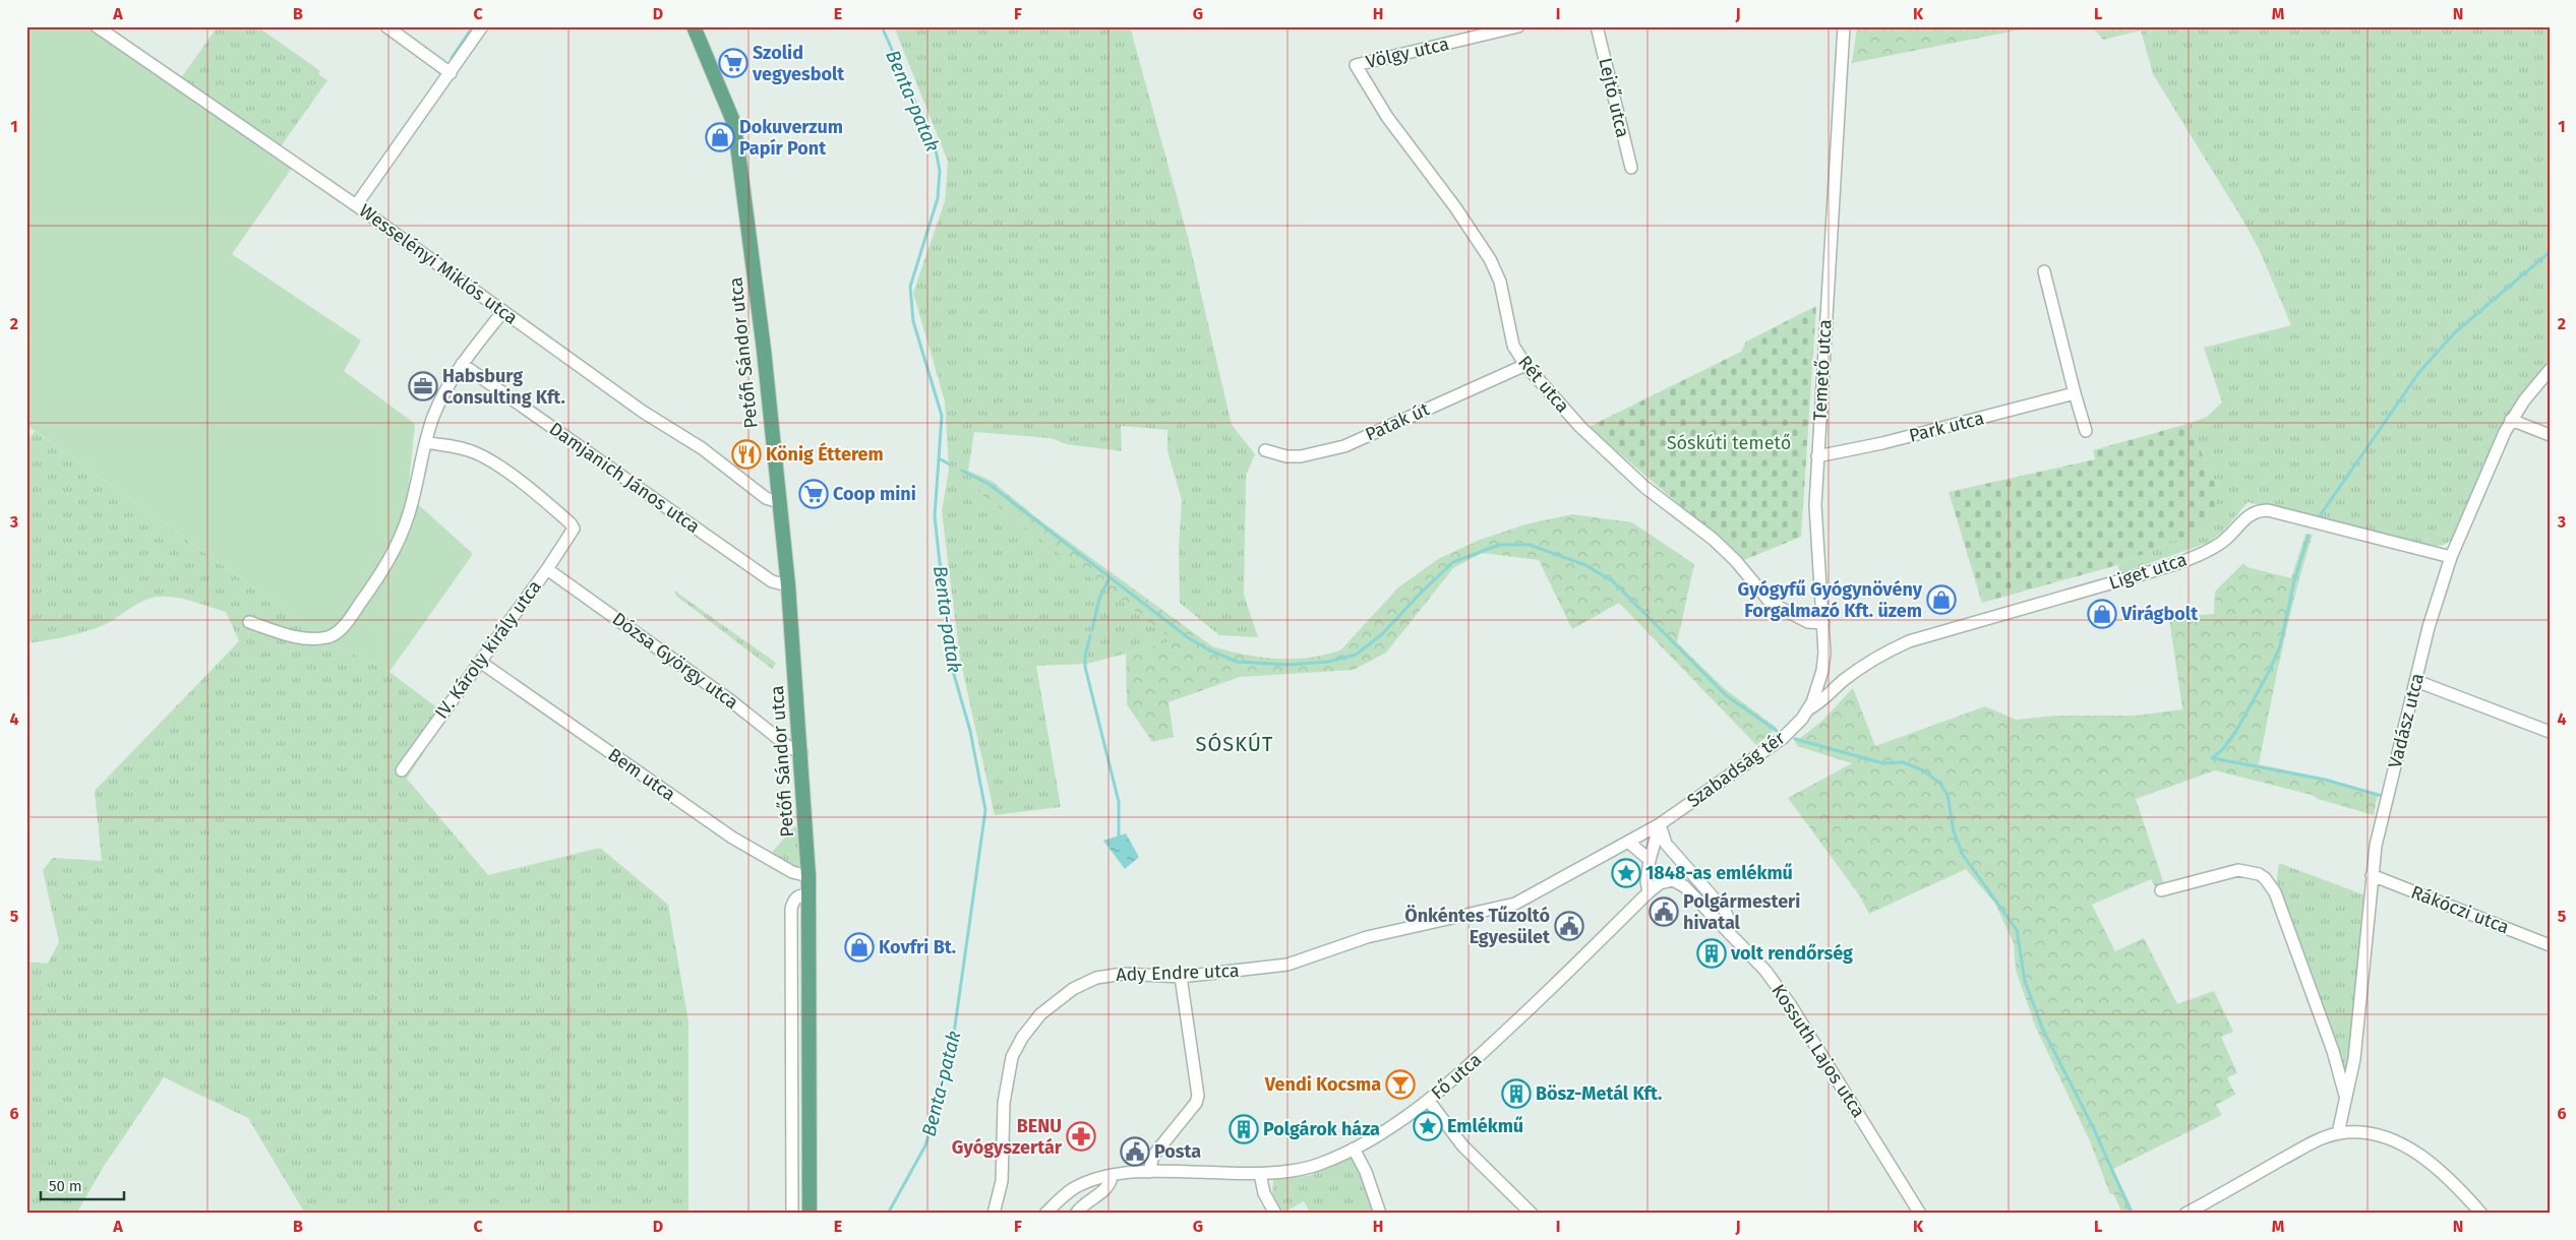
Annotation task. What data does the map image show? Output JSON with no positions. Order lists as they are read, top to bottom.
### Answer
{
  "streets": {
    "main road": ["Petőfi Sándor utca"],
    "street": [
      "Völgy utca",
      "Lejtő utca",
      "Wesselényi Miklós utca",
      "Temető utca",
      "Rét utca",
      "Patak út",
      "Park utca",
      "Damjanich János utca",
      "Liget utca",
      "IV. Károly király utca",
      "Dózsa György utca",
      "Vadász utca",
      "Szabadság tér",
      "Bem utca",
      "Rákóczi utca",
      "Ady Endre utca",
      "Kossuth Lajos utca",
      "Fő utca"
    ]
  },
  "crossings": [
    ["Völgy utca", "Rét utca"],
    ["Wesselényi Miklós utca", "Petőfi Sándor utca"],
    ["Petőfi Sándor utca", "Damjanich János utca"],
    ["Petőfi Sándor utca", "Dózsa György utca"],
    ["Petőfi Sándor utca", "Bem utca"],
    ["Temető utca", "Rét utca"],
    ["Temető utca", "Park utca"],
    ["Temető utca", "Liget utca"],
    ["Temető utca", "Szabadság tér"],
    ["Rét utca", "Patak út"],
    ["Liget utca", "Vadász utca"],
    ["Liget utca", "Szabadság tér"],
    ["IV. Károly király utca", "Dózsa György utca"],
    ["IV. Károly király utca", "Bem utca"],
    ["Vadász utca", "Rákóczi utca"],
    ["Szabadság tér", "Ady Endre utca"],
    ["Kossuth Lajos utca", "Fő utca"]
  ],
  "districts": ["SÓSKÚT"],
  "water": ["Benta-patak"],
  "parks": ["Sóskúti temető"],
  "places": {
    "supermarket": ["Szolid vegyesbolt", "Coop mini"],
    "shop": [
      "Dokuverzum Papír Pont",
      "Gyógyfű Gyógynövény Forgalmazó Kft. üzem",
      "Virágbolt",
      "Kovfri Bt."
    ],
    "office": ["Habsburg Consulting Kft."],
    "restaurant": ["König Étterem"],
    "place": ["1848-as emlékmű", "Emlékmű"],
    "public building": ["Polgármesteri hivatal", "Önkéntes Tűzoltó Egyesület", "Posta"],
    "building": ["volt rendőrség", "Bösz-Metál Kft.", "Polgárok háza"],
    "bar": ["Vendi Kocsma"],
    "pharmacy": ["BENU Gyógyszertár"]
  },
  "scale_bar": "50 m",
  "grid": {
    "columns": [
      "A",
      "B",
      "C",
      "D",
      "E",
      "F",
      "G",
      "H",
      "I",
      "J",
      "K",
      "L",
      "M",
      "N"
    ],
    "rows": [
      "1",
      "2",
      "3",
      "4",
      "5",
      "6"
    ]
  }
}
